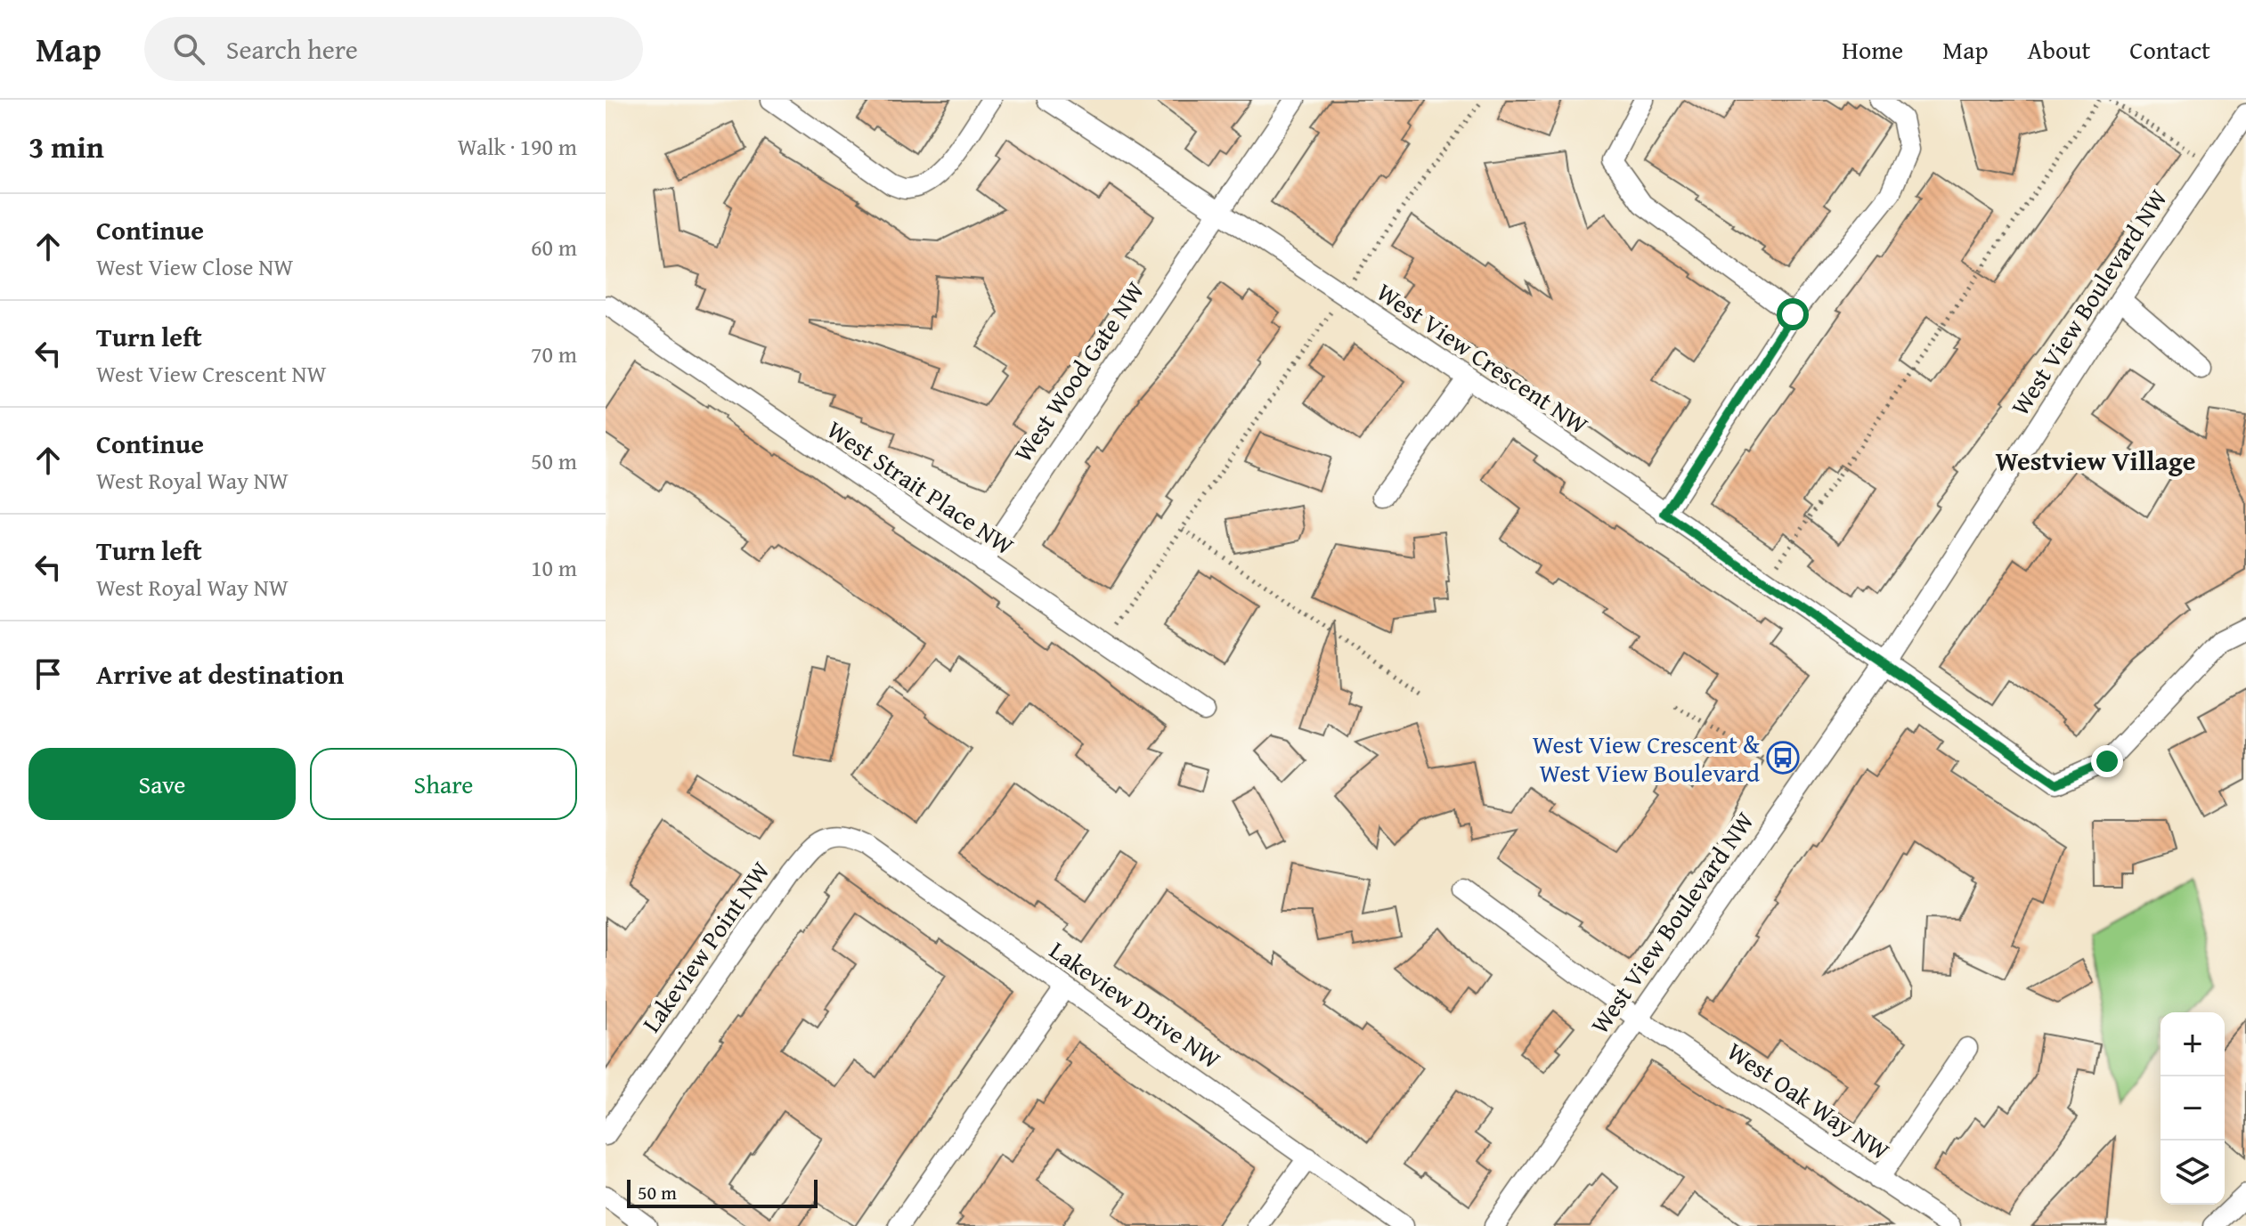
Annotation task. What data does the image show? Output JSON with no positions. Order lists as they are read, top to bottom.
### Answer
{
  "streets": {
    "street": [
      "West View Boulevard NW",
      "West View Crescent NW",
      "West Wood Gate NW",
      "West Strait Place NW",
      "Lakeview Point NW",
      "Lakeview Drive NW",
      "West Oak Way NW"
    ]
  },
  "crossings": [
    ["West View Boulevard NW", "West View Crescent NW"],
    ["West View Boulevard NW", "West Oak Way NW"],
    ["West View Crescent NW", "West Wood Gate NW"],
    ["West Wood Gate NW", "West Strait Place NW"],
    ["Lakeview Point NW", "Lakeview Drive NW"]
  ],
  "districts": ["Westview Village"],
  "places": {
    "bus stop": ["West View Crescent & West View Boulevard"]
  },
  "scale_bar": "50 m",
  "page": {
    "header": "Map",
    "search": "Search here",
    "nav": [
      "Home",
      "Map",
      "About",
      "Contact"
    ],
    "heading": ["3 min", "Walk · 190 m"],
    "list": [
      ["Continue", "West View Close NW", "60 m"],
      ["Turn left", "West View Crescent NW", "70 m"],
      ["Continue", "West Royal Way NW", "50 m"],
      ["Turn left", "West Royal Way NW", "10 m"],
      "Arrive at destination"
    ],
    "buttons": ["Save", "Share"],
    "map_buttons": ["+", "−"],
    "scale": "50 m"
  }
}
